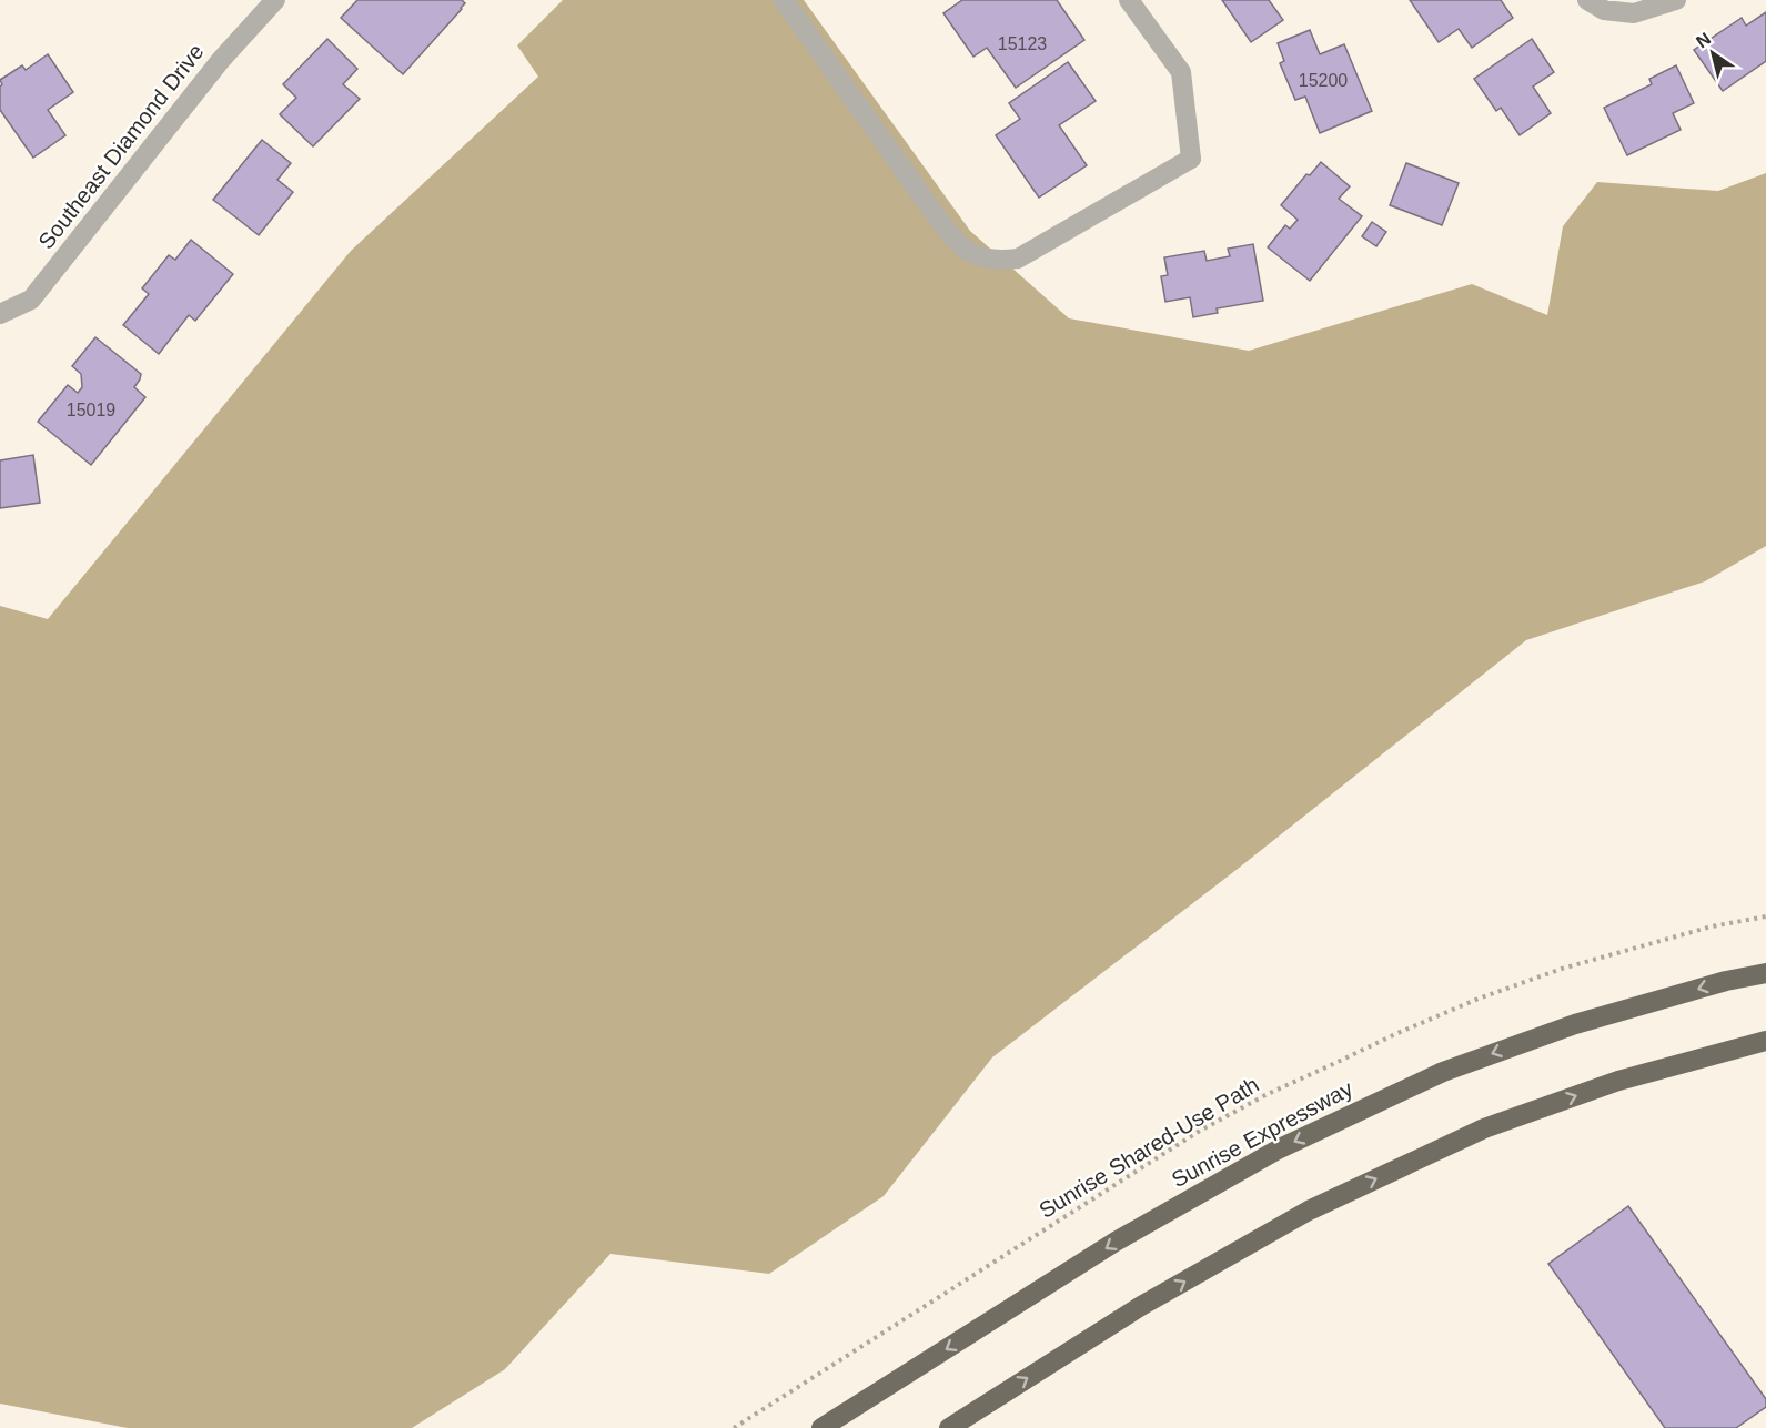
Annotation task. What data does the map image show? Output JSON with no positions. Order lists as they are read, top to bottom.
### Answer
{
  "streets": {
    "highway": ["Sunrise Expressway"],
    "street": ["Southeast Diamond Drive"],
    "path": ["Sunrise Shared-Use Path"]
  },
  "house_numbers": ["15123", "15200", "15019"],
  "north": "top left"
}
